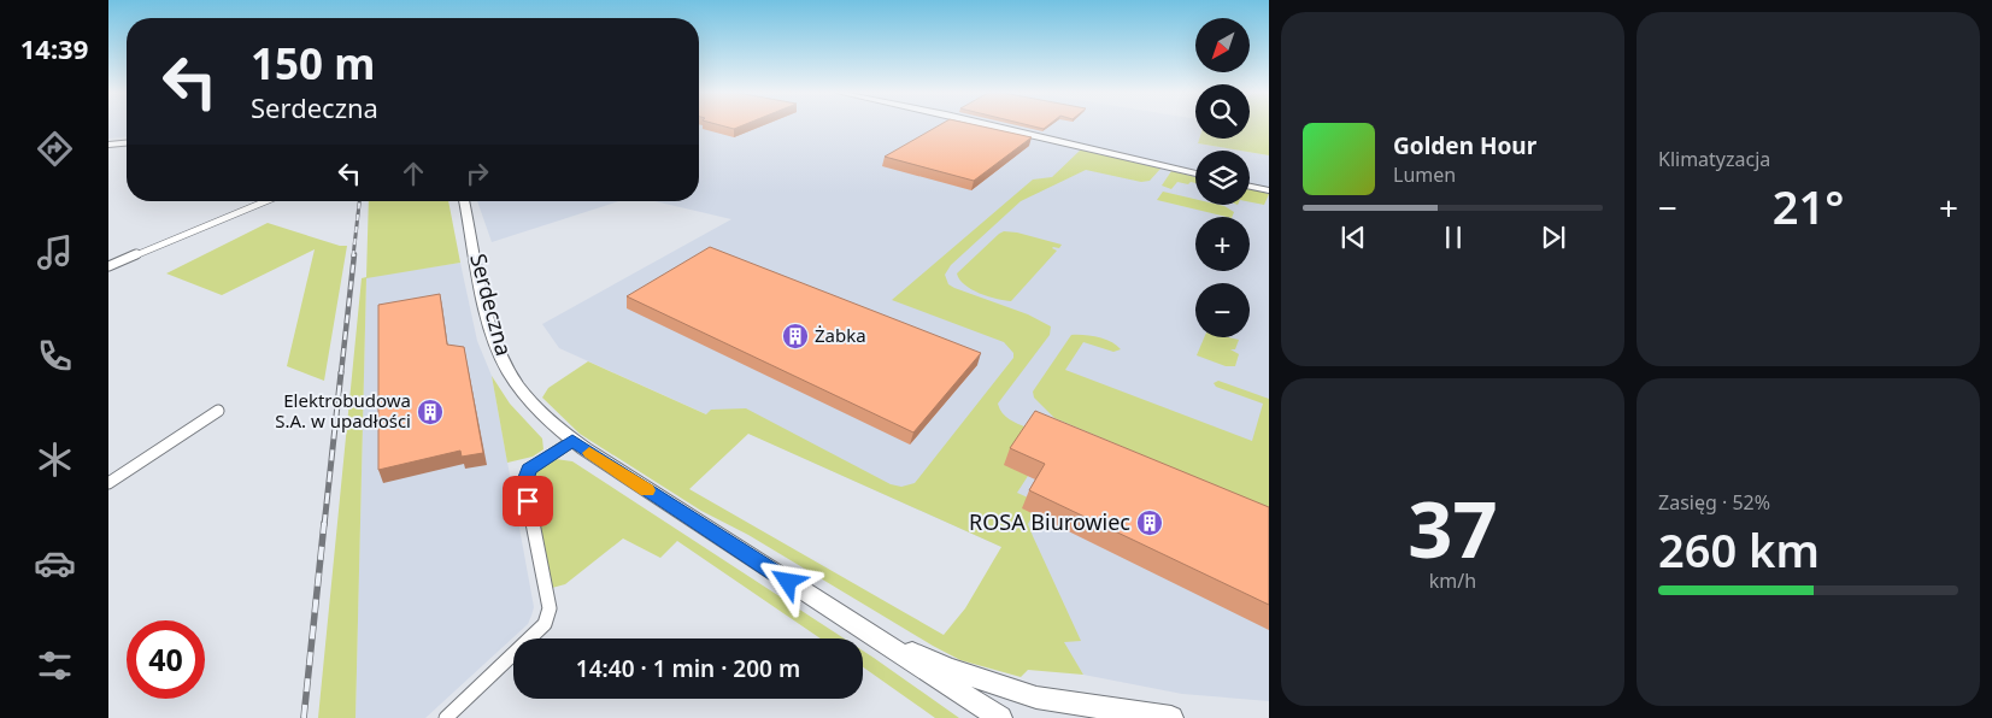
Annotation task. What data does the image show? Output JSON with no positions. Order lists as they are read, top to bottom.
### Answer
{
  "streets": {
    "street": ["Serdeczna"]
  },
  "places": {
    "building": ["Żabka", "Elektrobudowa S.A. w upadłości", "ROSA Biurowiec"]
  },
  "north": "bottom left",
  "page": {
    "tabs": "14:39",
    "tile": [
      "Klimatyzacja",
      ["37", "km/h"],
      ["Zasięg · 52%", "260 km"]
    ],
    "map_buttons": ["+", "−"],
    "turn": ["150 m", "Serdeczna"],
    "song": ["Golden Hour", "Lumen"],
    "heat": ["−", "21°", "+"],
    "limit": "40",
    "trip": "14:40 · 1 min · 200 m"
  }
}
